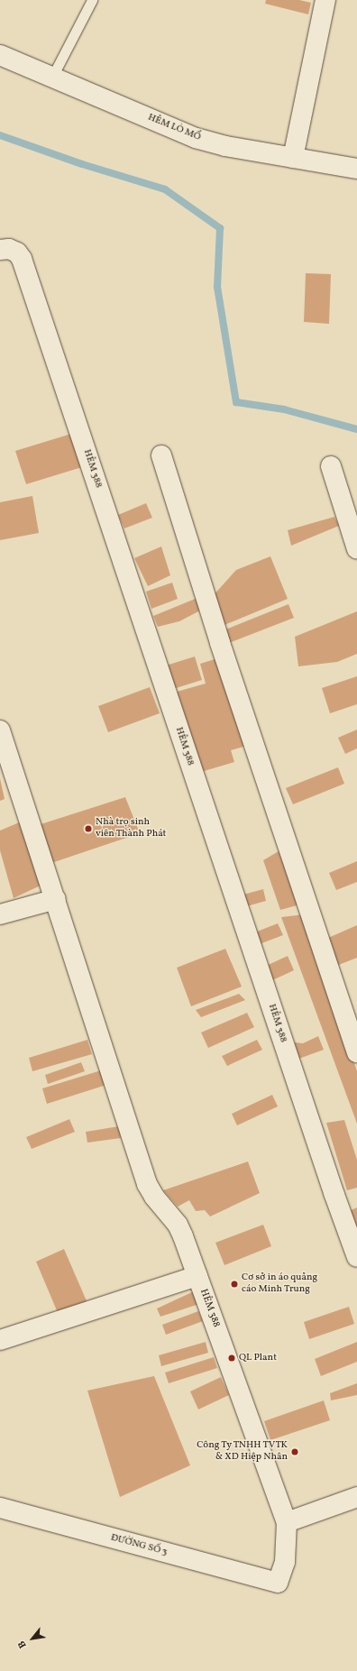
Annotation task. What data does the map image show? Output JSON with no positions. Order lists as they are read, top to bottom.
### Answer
{
  "streets": {
    "street": ["HẺM LÒ MỔ", "HẺM 388", "ĐƯỜNG SỐ 3"]
  },
  "crossings": [
    ["HẺM 388", "ĐƯỜNG SỐ 3"]
  ],
  "places": [
    "Nhà trọ sinh viên Thành Phát",
    "Cơ sở in áo quảng cáo Minh Trung",
    "QL Plant",
    "Công Ty TNHH TVTK & XD Hiệp Nhân"
  ],
  "north": "bottom left"
}
